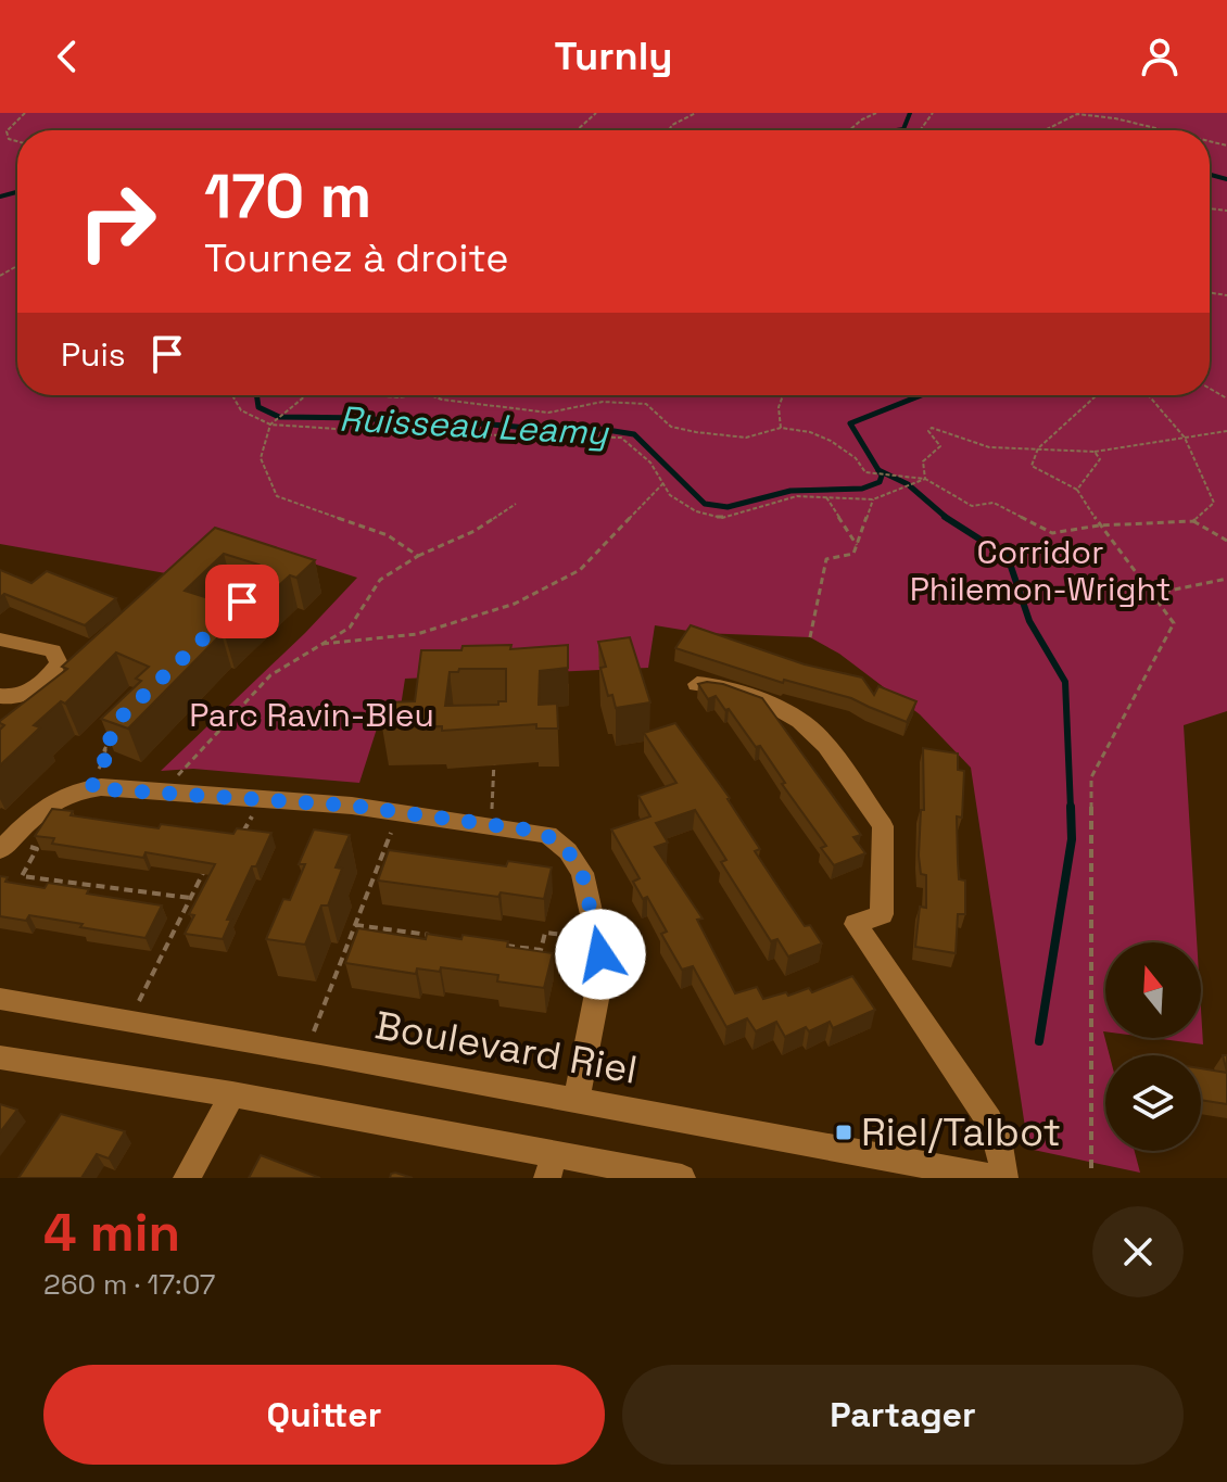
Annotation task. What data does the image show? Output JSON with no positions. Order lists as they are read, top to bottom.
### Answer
{
  "streets": {
    "street": ["Boulevard Riel"]
  },
  "water": ["Ruisseau Leamy"],
  "parks": ["Corridor Philemon-Wright", "Parc Ravin-Bleu"],
  "places": {
    "transit": ["Riel/Talbot"]
  },
  "north": "top",
  "page": {
    "header": "Turnly",
    "turn": ["170 m", "Tournez à droite"],
    "then": "Puis",
    "heading": ["4 min", "260 m · 17:07"],
    "buttons": ["Quitter", "Partager"]
  }
}
